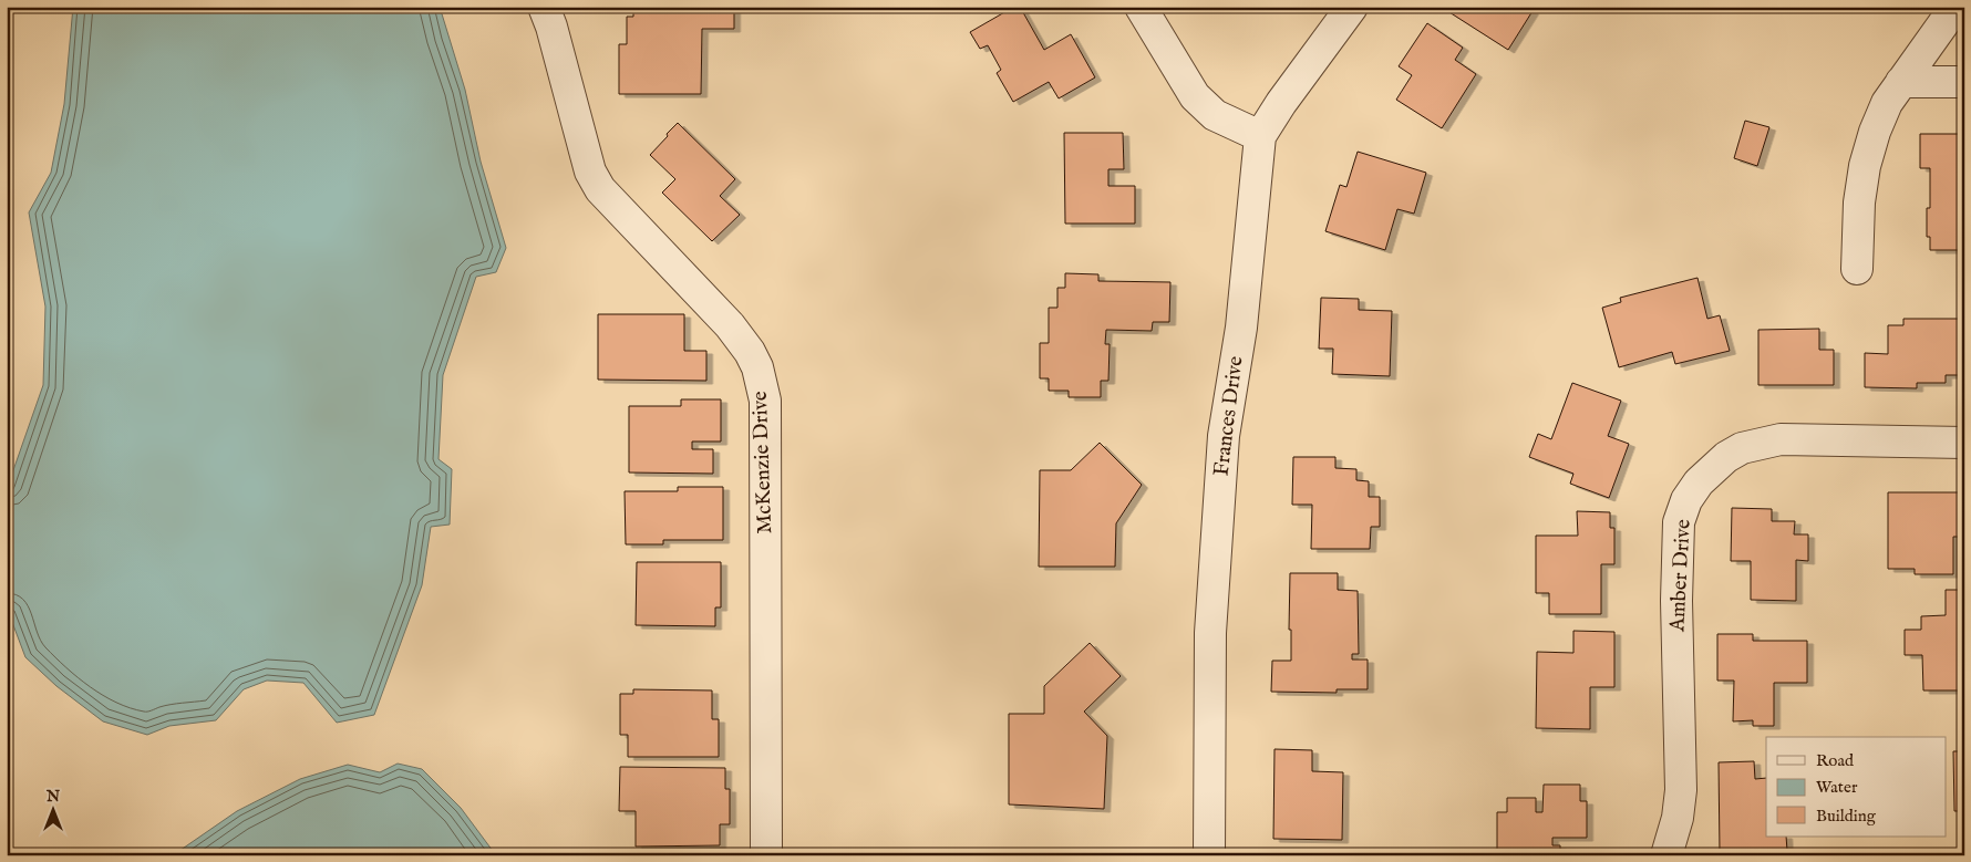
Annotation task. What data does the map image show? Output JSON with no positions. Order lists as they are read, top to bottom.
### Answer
{
  "streets": {
    "street": ["Frances Drive", "McKenzie Drive", "Amber Drive"]
  },
  "legend": ["Road", "Water", "Building"],
  "north": "top"
}
